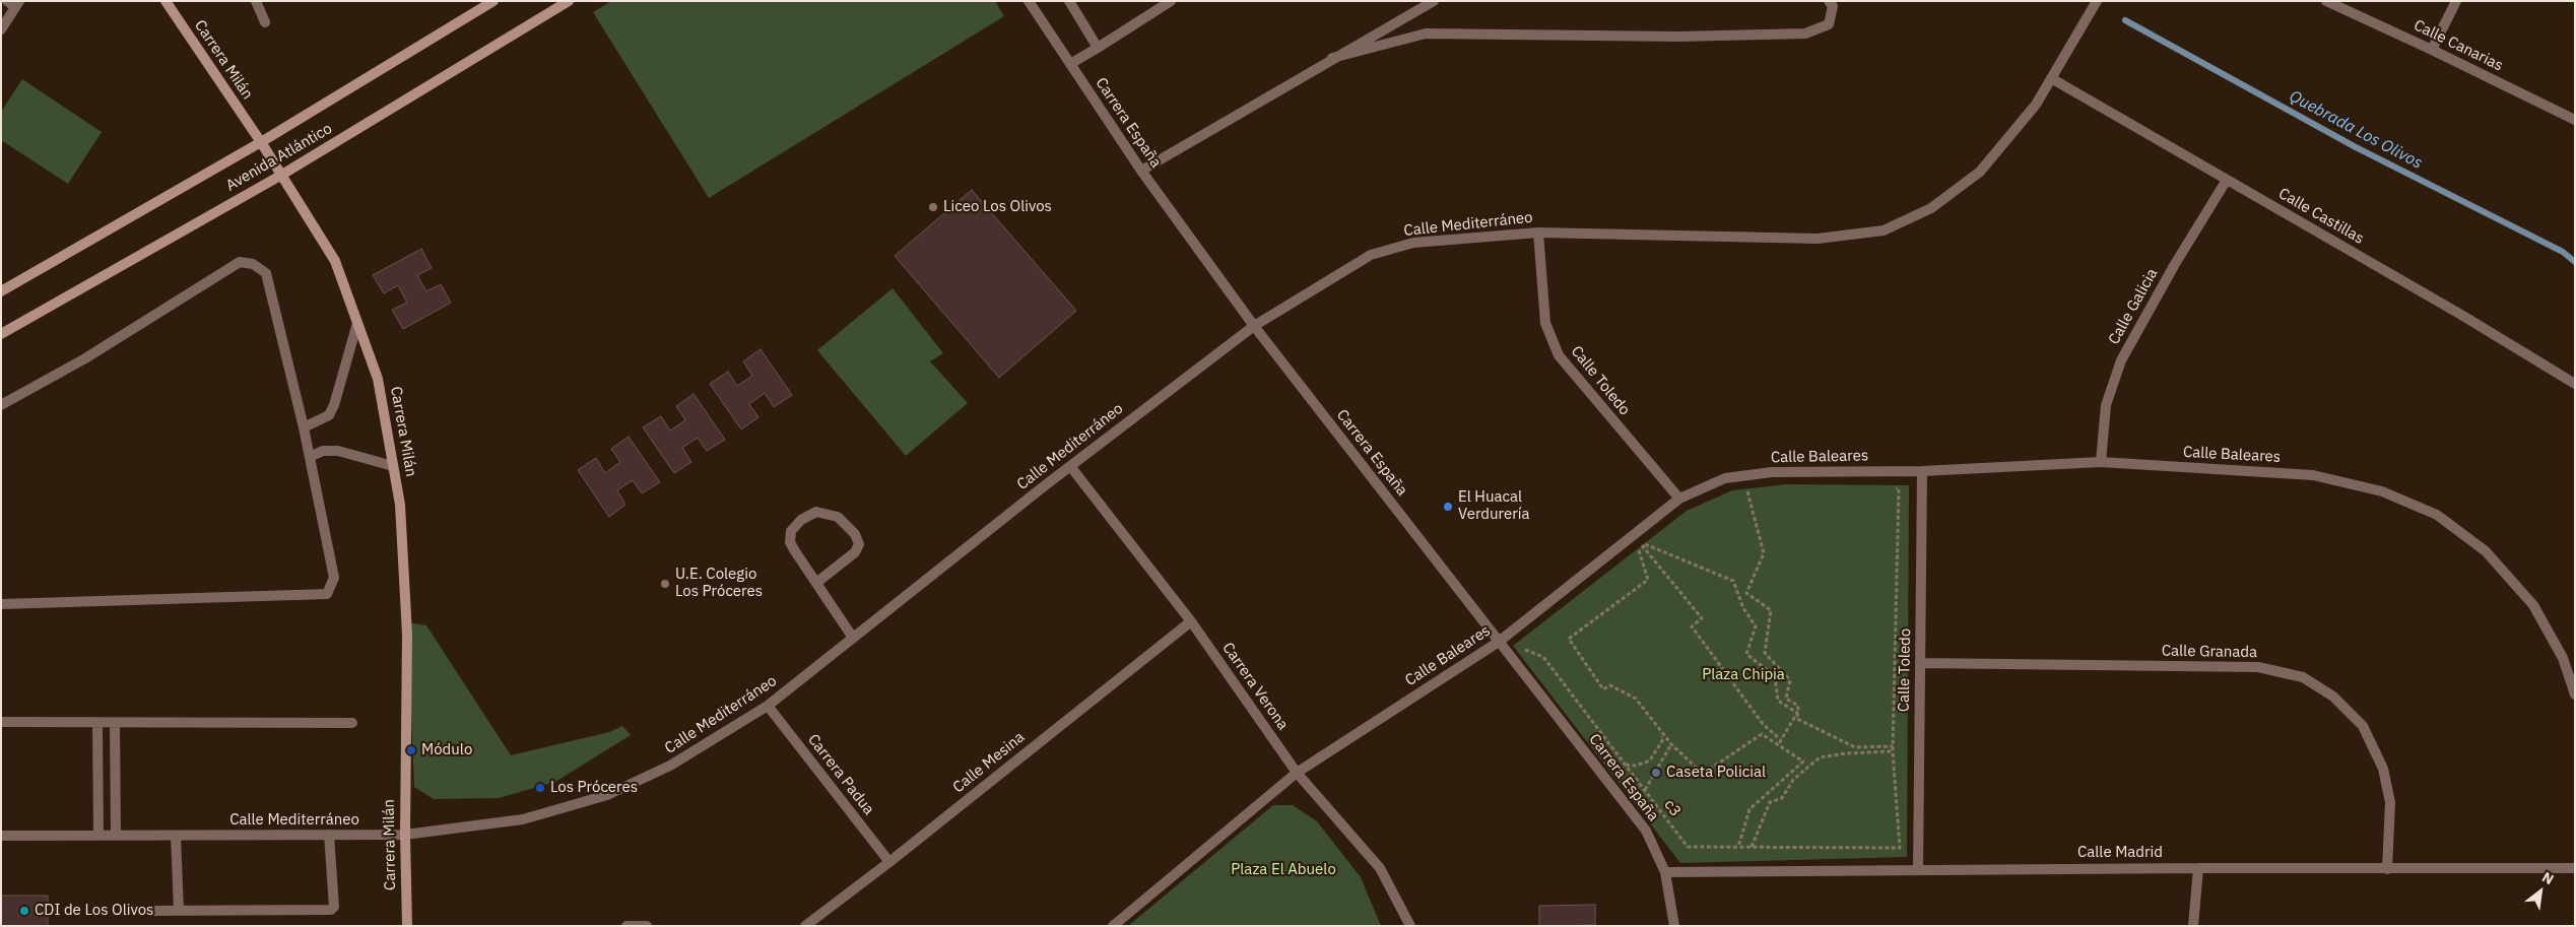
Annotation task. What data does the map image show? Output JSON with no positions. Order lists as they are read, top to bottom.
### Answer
{
  "streets": {
    "main road": ["Carrera Milán", "Avenida Atlántico"],
    "street": [
      "Calle Canarias",
      "Carrera España",
      "Calle Castillas",
      "Calle Mediterráneo",
      "Calle Galicia",
      "Calle Toledo",
      "Calle Baleares",
      "Calle Granada",
      "Carrera Verona",
      "Calle Mesina",
      "Carrera Padua",
      "Calle Madrid"
    ],
    "path": ["c3"]
  },
  "crossings": [
    ["Carrera Milán", "Avenida Atlántico"],
    ["Carrera Milán", "Calle Mediterráneo"],
    ["Carrera España", "Calle Mediterráneo"],
    ["Carrera España", "Calle Baleares"],
    ["Carrera España", "Calle Madrid"],
    ["Calle Castillas", "Calle Mediterráneo"],
    ["Calle Castillas", "Calle Galicia"],
    ["Calle Mediterráneo", "Calle Toledo"],
    ["Calle Mediterráneo", "Carrera Verona"],
    ["Calle Mediterráneo", "Carrera Padua"],
    ["Calle Galicia", "Calle Baleares"],
    ["Calle Toledo", "Calle Baleares"],
    ["Calle Toledo", "Calle Granada"],
    ["Calle Toledo", "Calle Madrid"],
    ["Calle Baleares", "Carrera Verona"],
    ["Calle Granada", "Calle Madrid"],
    ["Carrera Verona", "Calle Mesina"],
    ["Calle Mesina", "Carrera Padua"]
  ],
  "water": ["Quebrada Los Olivos"],
  "parks": ["Plaza Chipia", "Plaza El Abuelo"],
  "places": [
    "Liceo Los Olivos",
    "El Huacal Verdurería",
    "U.E. Colegio Los Próceres",
    "Módulo",
    "Caseta Policial",
    "Los Próceres",
    "CDI de Los Olivos"
  ],
  "north": "top right"
}
